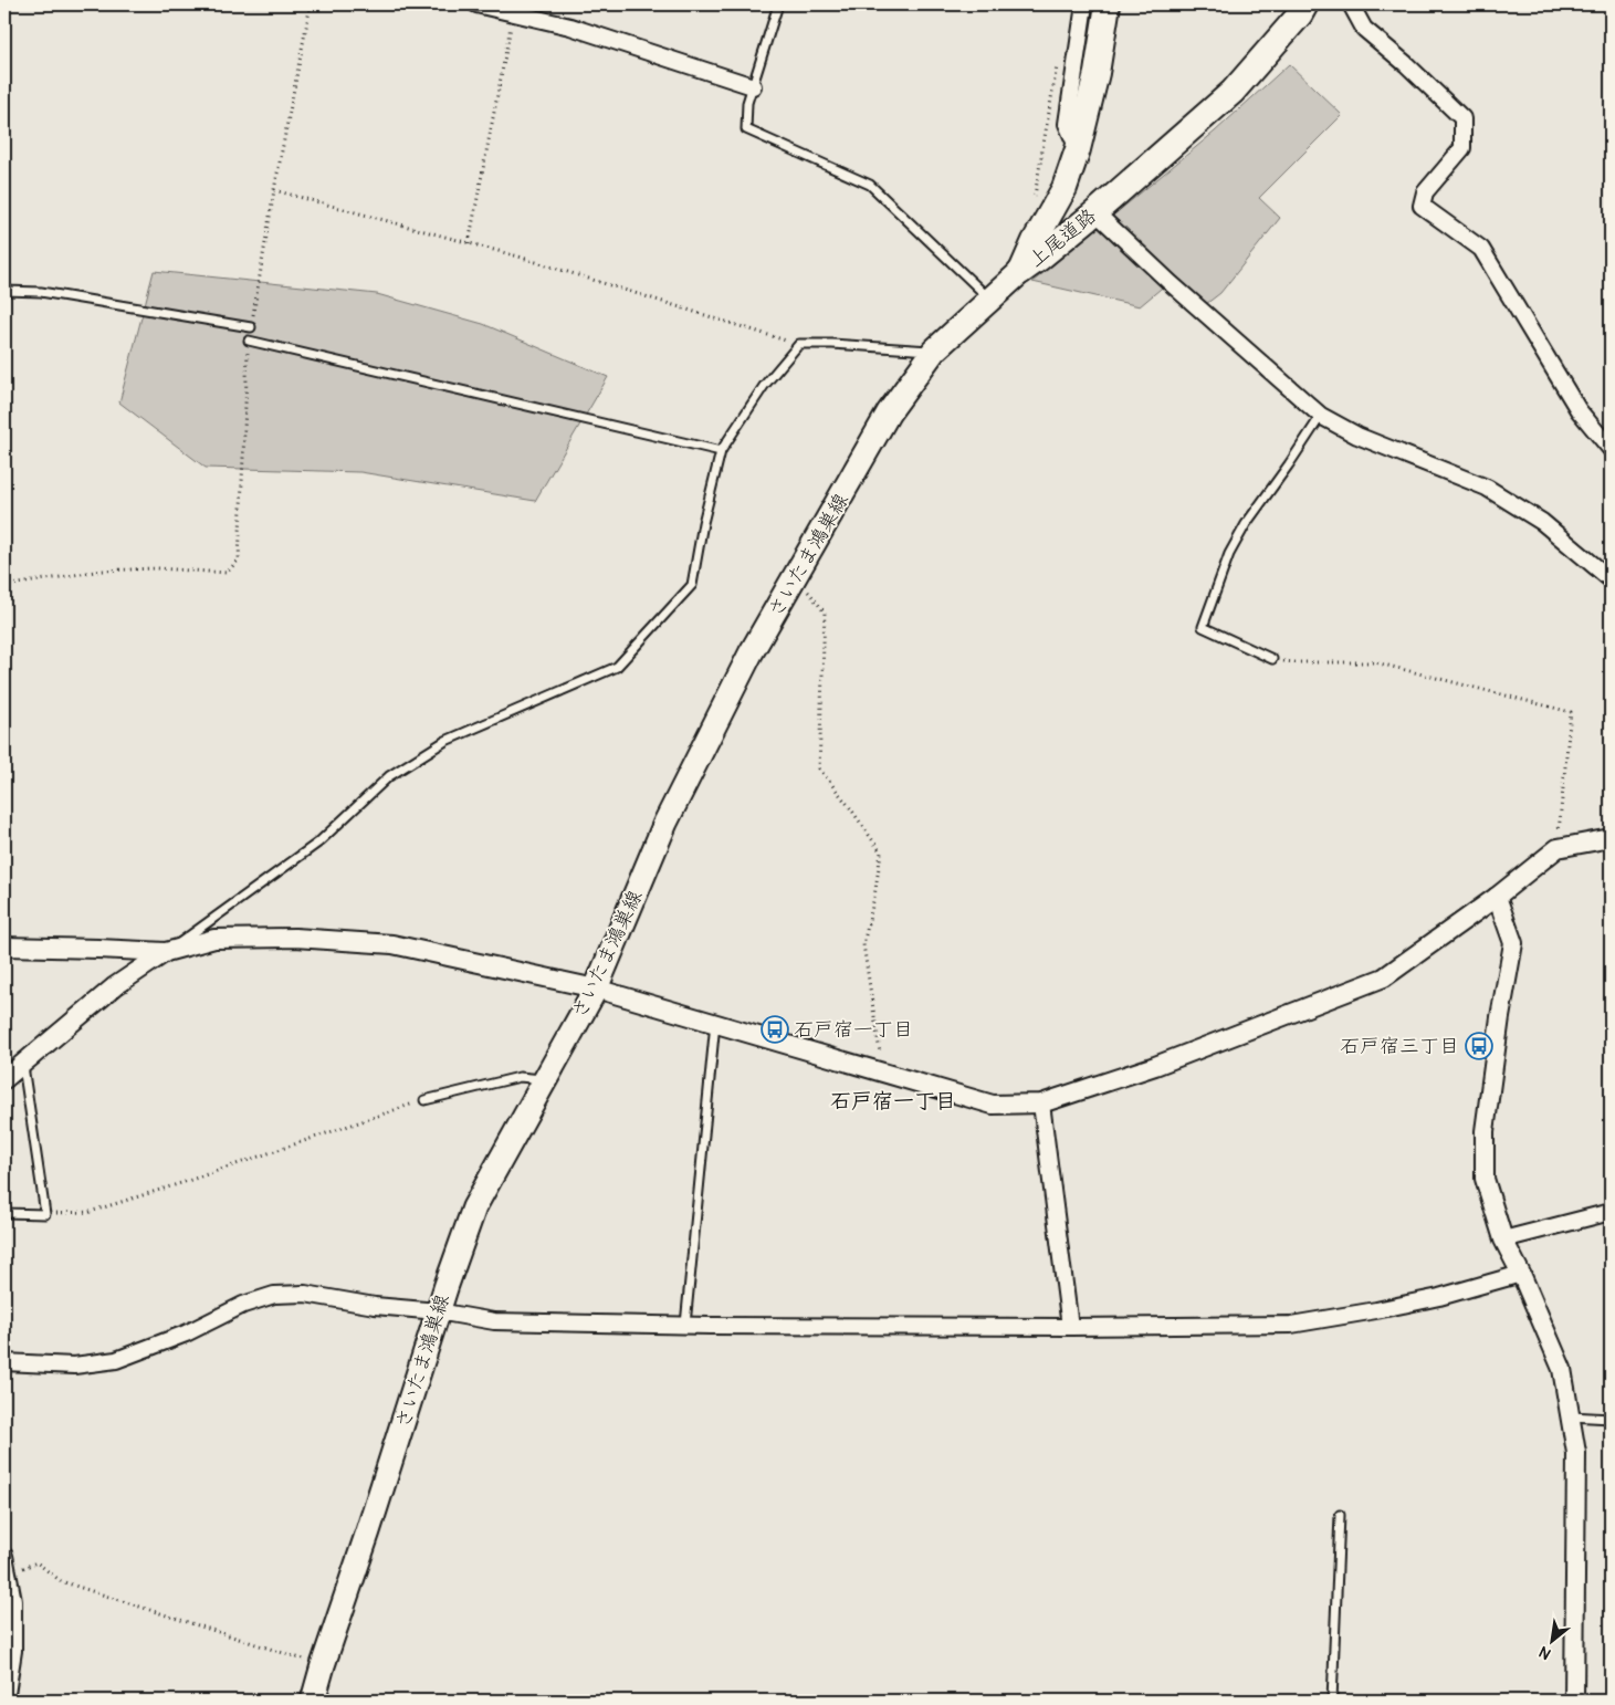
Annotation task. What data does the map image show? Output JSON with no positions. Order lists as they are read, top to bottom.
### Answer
{
  "streets": {
    "highway": ["上尾道路"],
    "main road": ["さいたま鴻巣線"]
  },
  "crossings": [
    ["上尾道路", "さいたま鴻巣線"]
  ],
  "districts": ["石戸宿一丁目"],
  "places": {
    "bus stop": ["石戸宿一丁目", "石戸宿三丁目"]
  },
  "north": "bottom left"
}
